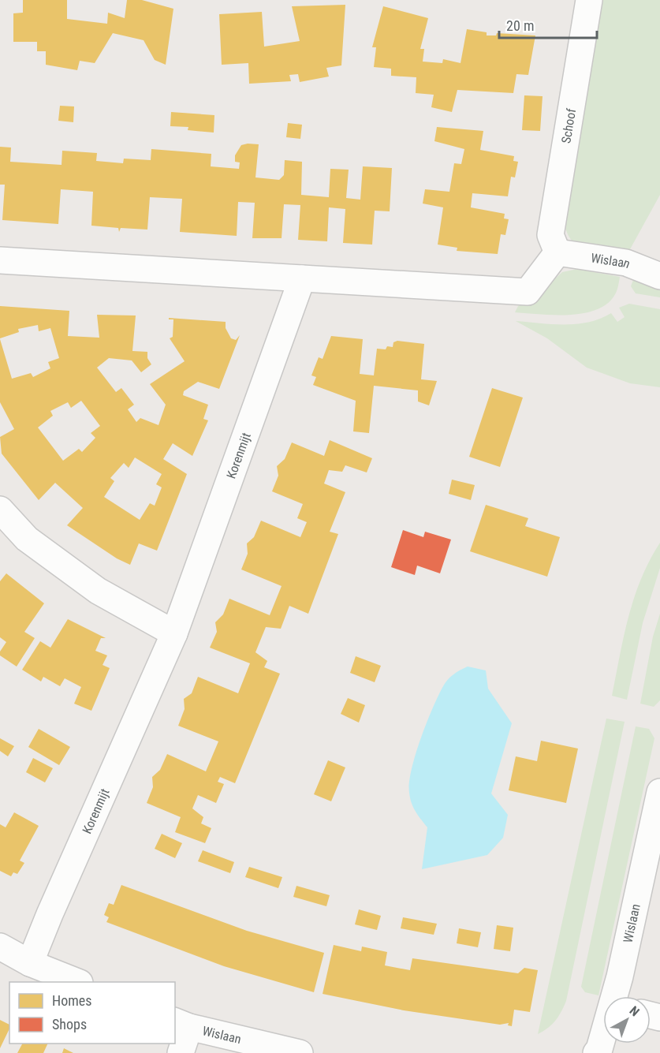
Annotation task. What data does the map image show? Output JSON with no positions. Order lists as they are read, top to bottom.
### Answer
{
  "streets": {
    "street": ["Schoof", "Wislaan", "Korenmijt"]
  },
  "crossings": [
    ["Schoof", "Wislaan"]
  ],
  "legend": ["Homes", "Shops"],
  "scale_bar": "20 m",
  "north": "top right"
}
